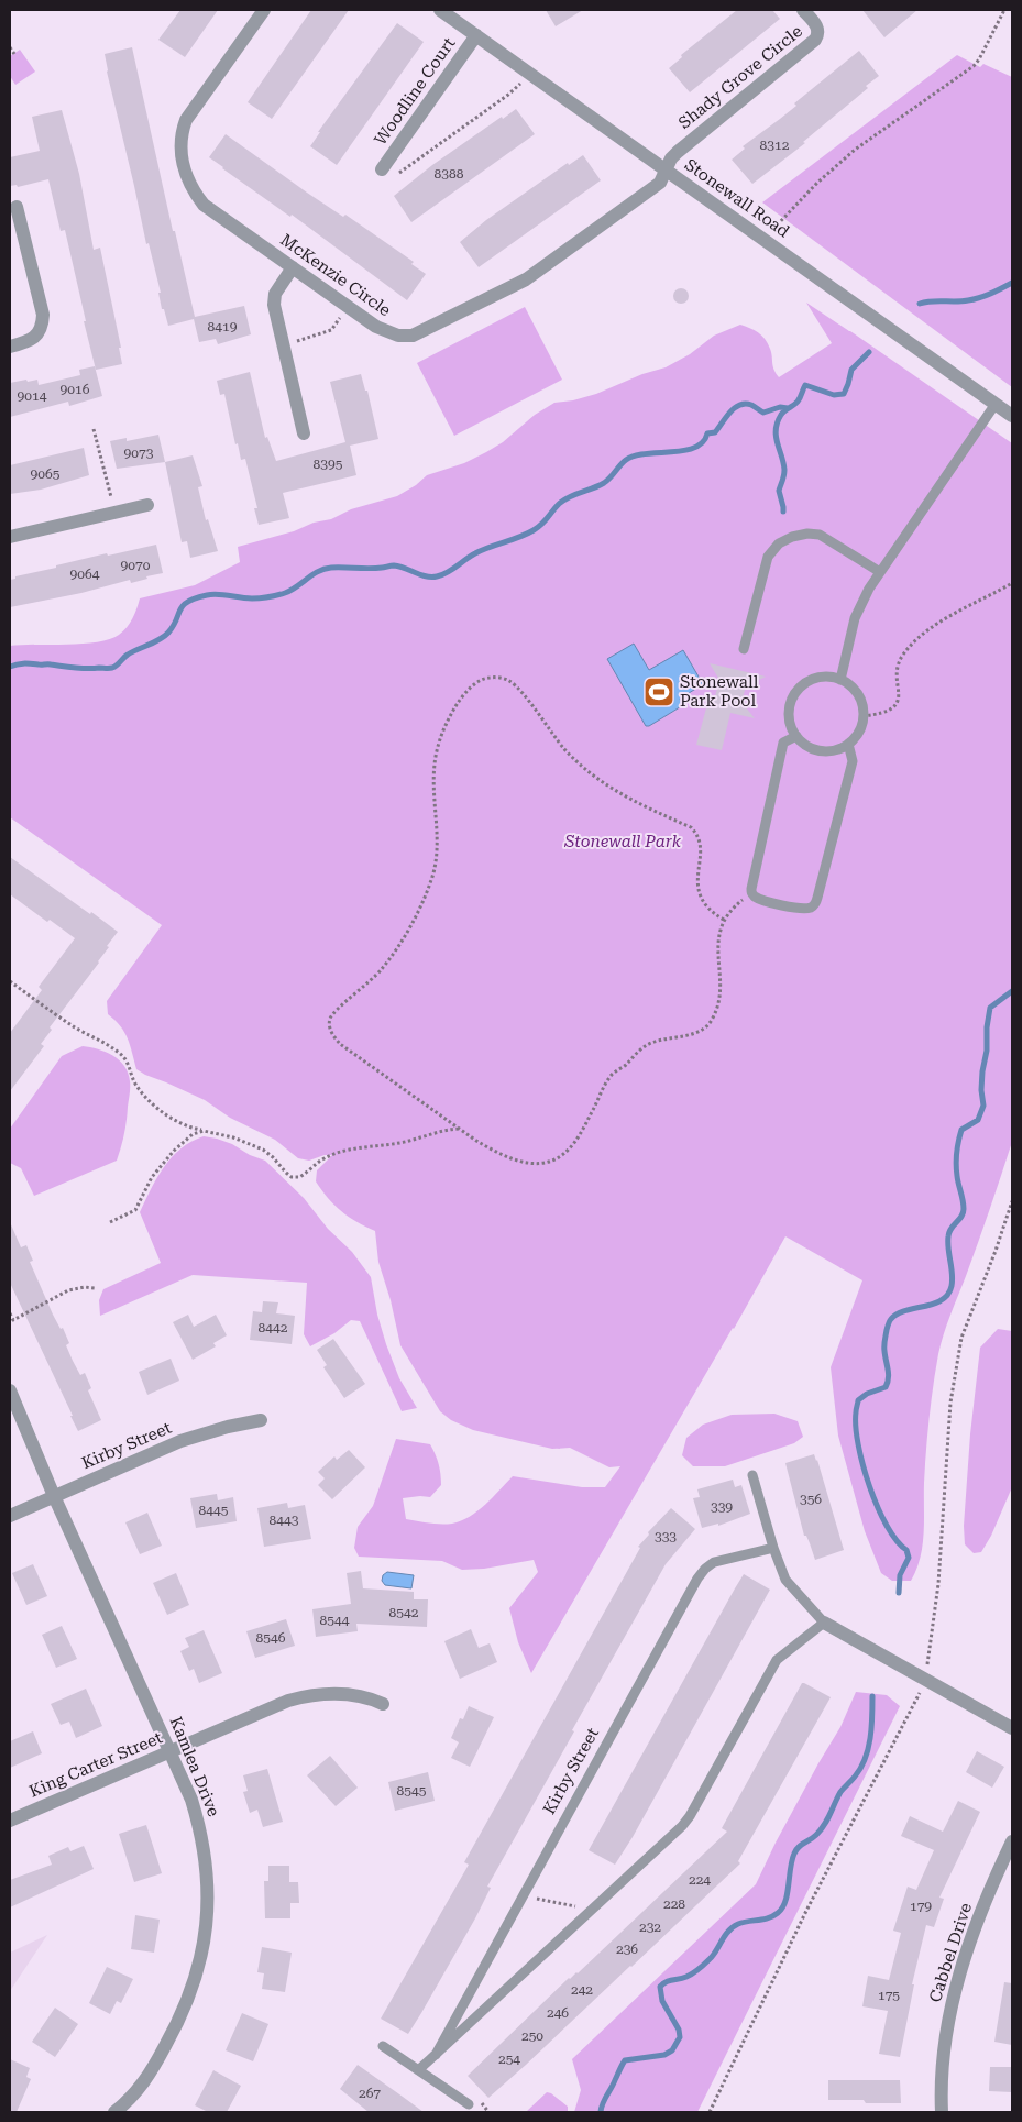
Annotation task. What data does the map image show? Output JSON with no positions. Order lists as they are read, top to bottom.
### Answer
{
  "streets": {
    "street": [
      "Shady Grove Circle",
      "Woodline Court",
      "Stonewall Road",
      "McKenzie Circle",
      "Kirby Street",
      "King Carter Street",
      "Kamlea Drive",
      "Cabbel Drive"
    ]
  },
  "crossings": [
    ["Shady Grove Circle", "Stonewall Road"],
    ["Shady Grove Circle", "McKenzie Circle"],
    ["Woodline Court", "Stonewall Road"],
    ["Stonewall Road", "McKenzie Circle"],
    ["Kirby Street", "Kamlea Drive"],
    ["King Carter Street", "Kamlea Drive"]
  ],
  "parks": ["Stonewall Park"],
  "places": {
    "sports": ["Stonewall Park Pool"]
  },
  "house_numbers": [
    "8312",
    "8388",
    "8419",
    "9016",
    "9014",
    "9073",
    "8395",
    "9065",
    "9070",
    "9064",
    "8442",
    "356",
    "339",
    "8445",
    "8443",
    "333",
    "8542",
    "8544",
    "8546",
    "8545",
    "224",
    "228",
    "179",
    "232",
    "236",
    "242",
    "175",
    "246",
    "250",
    "254",
    "267"
  ]
}
